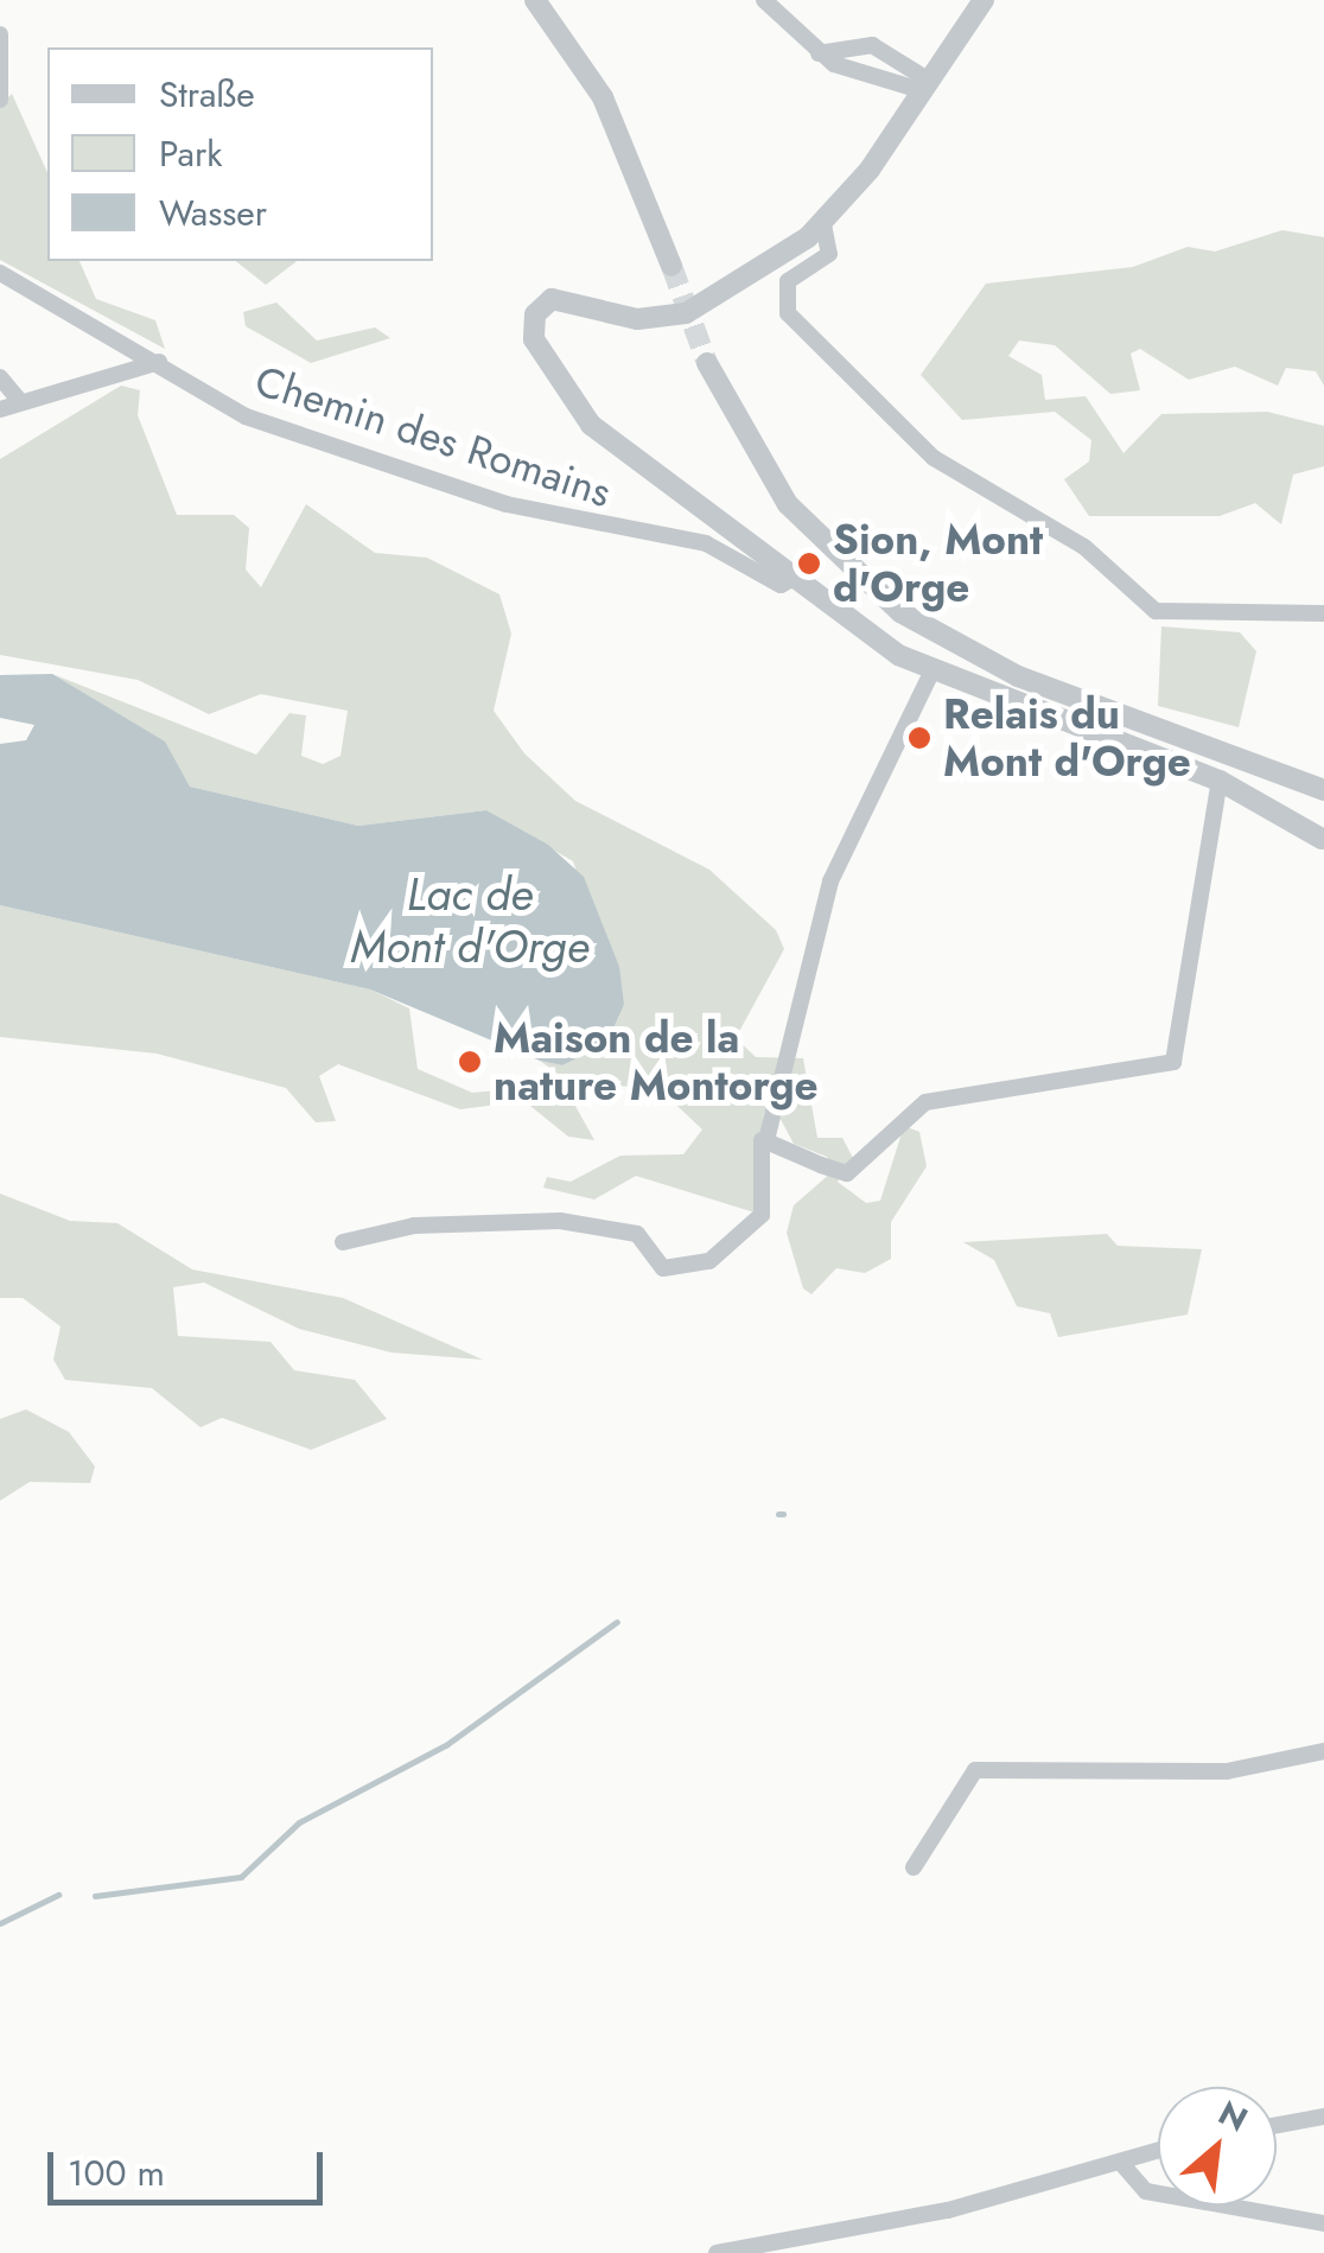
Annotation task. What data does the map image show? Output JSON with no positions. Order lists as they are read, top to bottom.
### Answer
{
  "streets": {
    "street": ["Chemin des Romains"]
  },
  "water": ["Lac de Mont d'Orge"],
  "places": ["Sion, Mont d'Orge", "Relais du Mont d'Orge", "Maison de la nature Montorge"],
  "legend": ["Straße", "Park", "Wasser"],
  "scale_bar": "100 m",
  "north": "top right"
}
